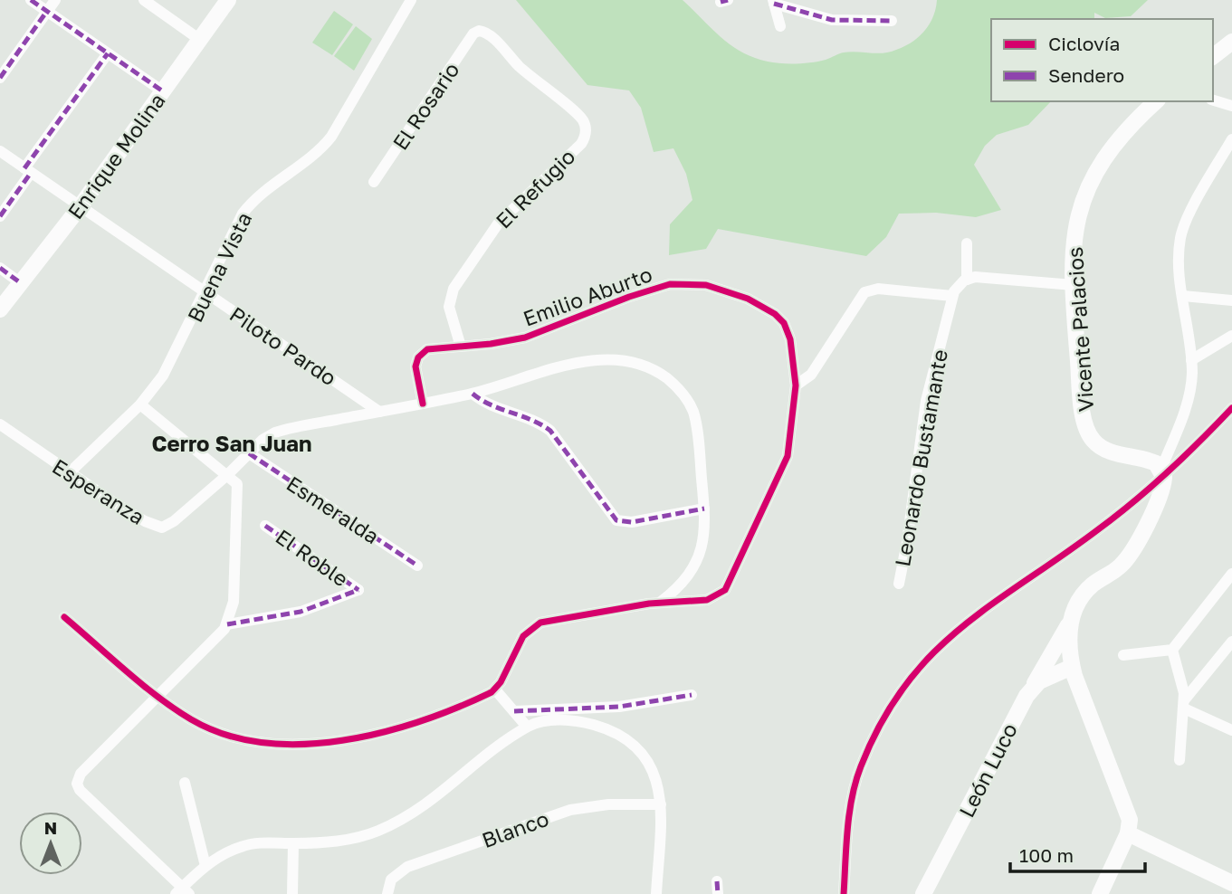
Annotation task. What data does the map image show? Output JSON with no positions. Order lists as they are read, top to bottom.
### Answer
{
  "streets": {
    "main road": ["Enrique Molina", "Vicente Palacios", "León Luco"],
    "street": [
      "El Rosario",
      "El Refugio",
      "Buena Vista",
      "Emilio Aburto",
      "Piloto Pardo",
      "Leonardo Bustamante",
      "Esperanza",
      "Esmeralda",
      "El Roble",
      "Blanco"
    ]
  },
  "crossings": [
    ["El Rosario", "El Refugio"],
    ["Enrique Molina", "Piloto Pardo"],
    ["El Refugio", "Emilio Aburto"],
    ["Buena Vista", "Piloto Pardo"],
    ["Buena Vista", "Esperanza"]
  ],
  "districts": ["Cerro San Juan"],
  "legend": ["Ciclovía", "Sendero"],
  "scale_bar": "100 m",
  "north": "top"
}
